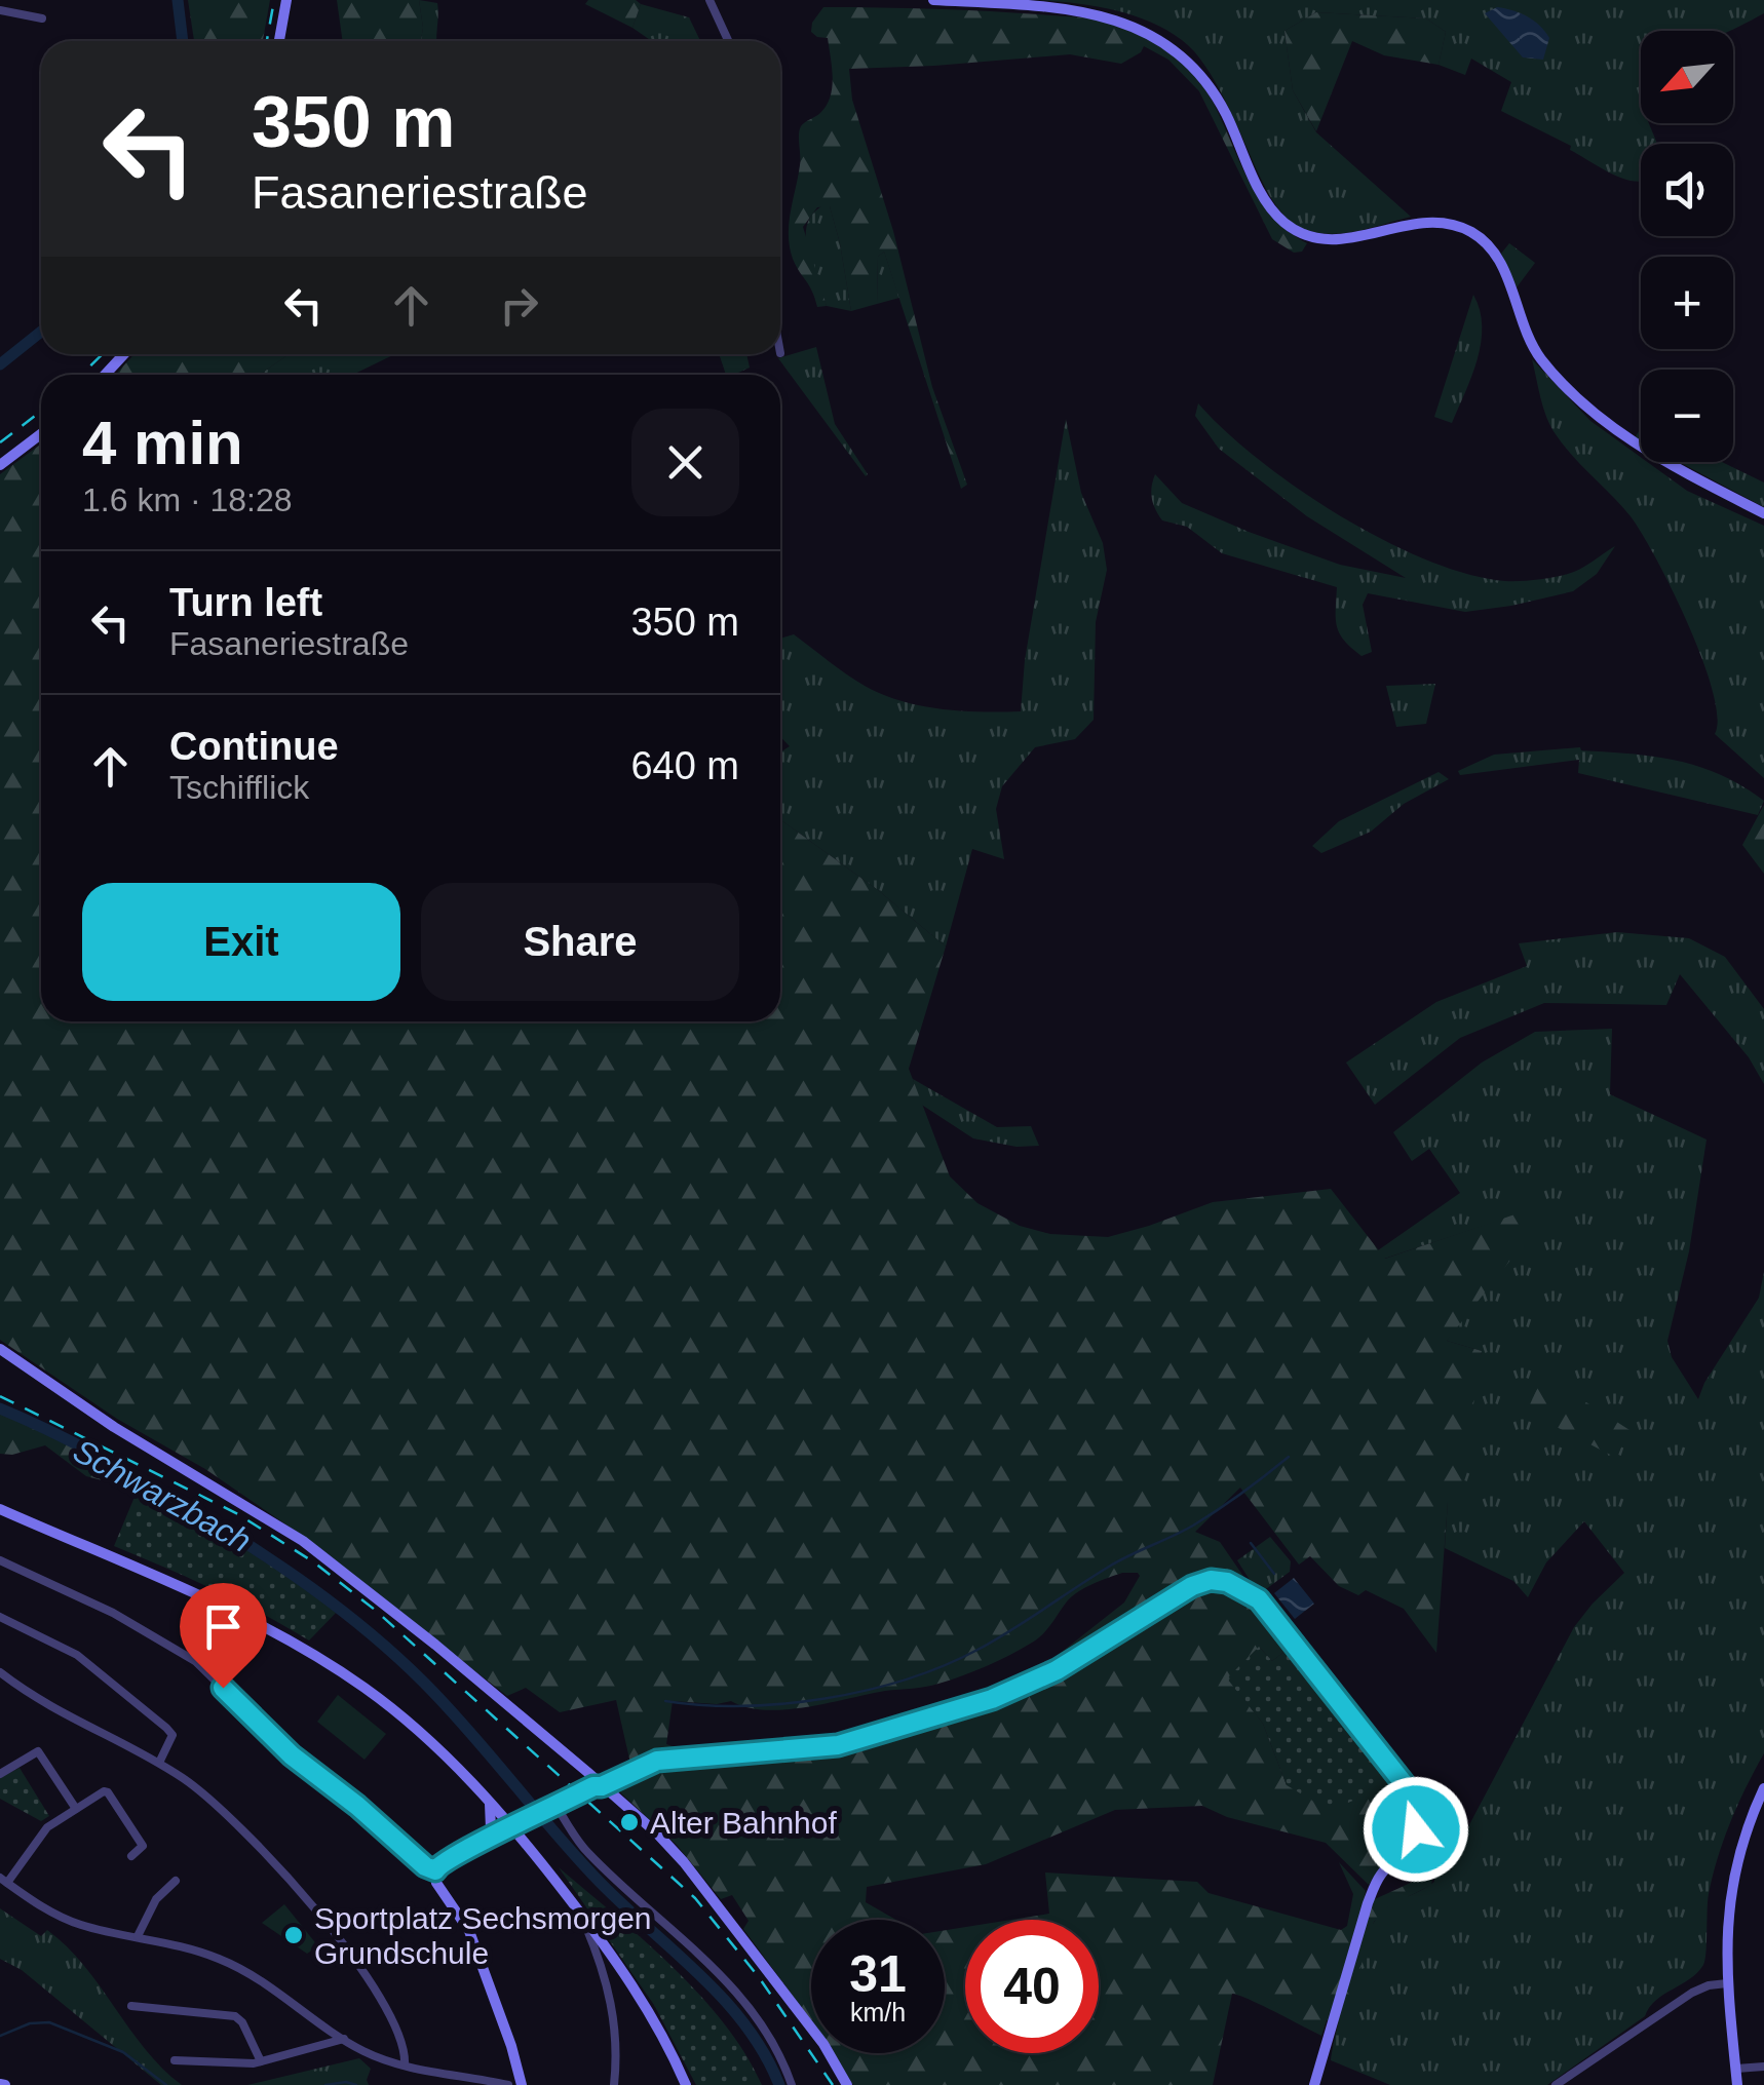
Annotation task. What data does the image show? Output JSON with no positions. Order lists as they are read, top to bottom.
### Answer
{
  "water": ["Schwarzbach"],
  "places": ["Alter Bahnhof", "Sportplatz Sechsmorgen Grundschule"],
  "north": "bottom left",
  "page": {
    "map_buttons": ["+", "−"],
    "turn": ["350 m", "Fasaneriestraße"],
    "heading": ["4 min", "1.6 km · 18:28"],
    "list": [
      {
        "name": "Turn left",
        "note": "Fasaneriestraße",
        "value": "350 m"
      },
      {
        "name": "Continue",
        "note": "Tschifflick",
        "value": "640 m"
      }
    ],
    "buttons": ["Exit", "Share"],
    "speed": "31 km/h",
    "limit": "40"
  }
}
